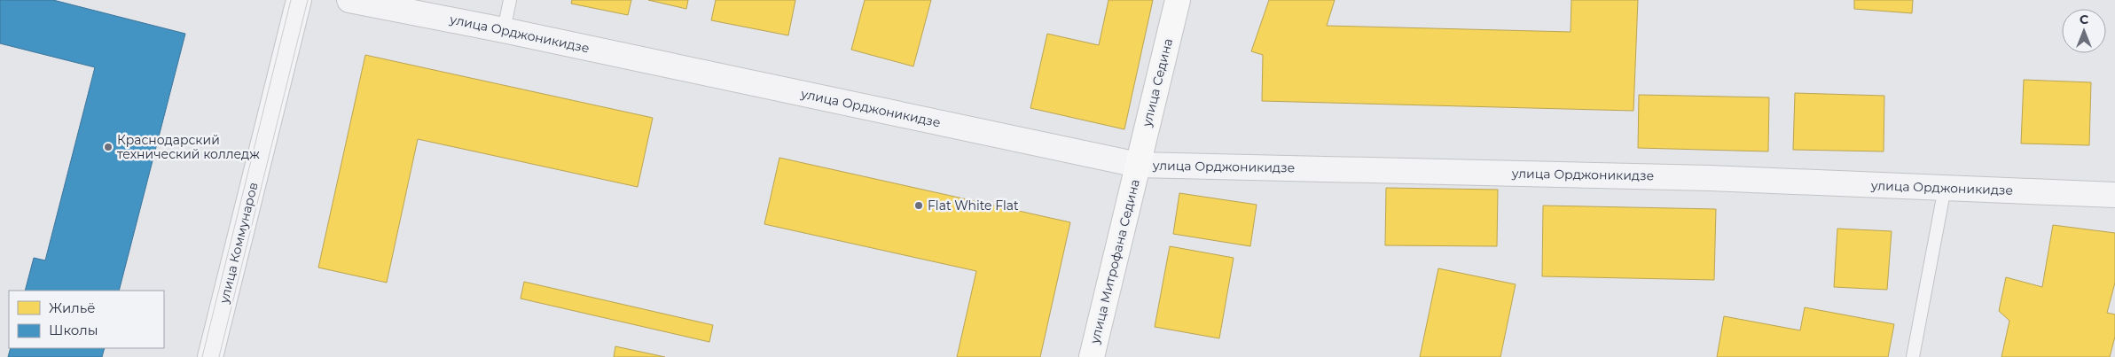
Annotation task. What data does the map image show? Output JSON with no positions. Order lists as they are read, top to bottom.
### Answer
{
  "streets": {
    "main road": ["улица Седина", "улица Митрофана Седина"],
    "street": ["улица Орджоникидзе", "улица Коммунаров"]
  },
  "crossings": [
    ["улица Орджоникидзе", "улица Седина"],
    ["улица Орджоникидзе", "улица Митрофана Седина"],
    ["улица Седина", "улица Митрофана Седина"]
  ],
  "places": ["Краснодарский технический колледж", "Flat White Flat"],
  "legend": ["Жильё", "Школы"],
  "north": "top"
}
